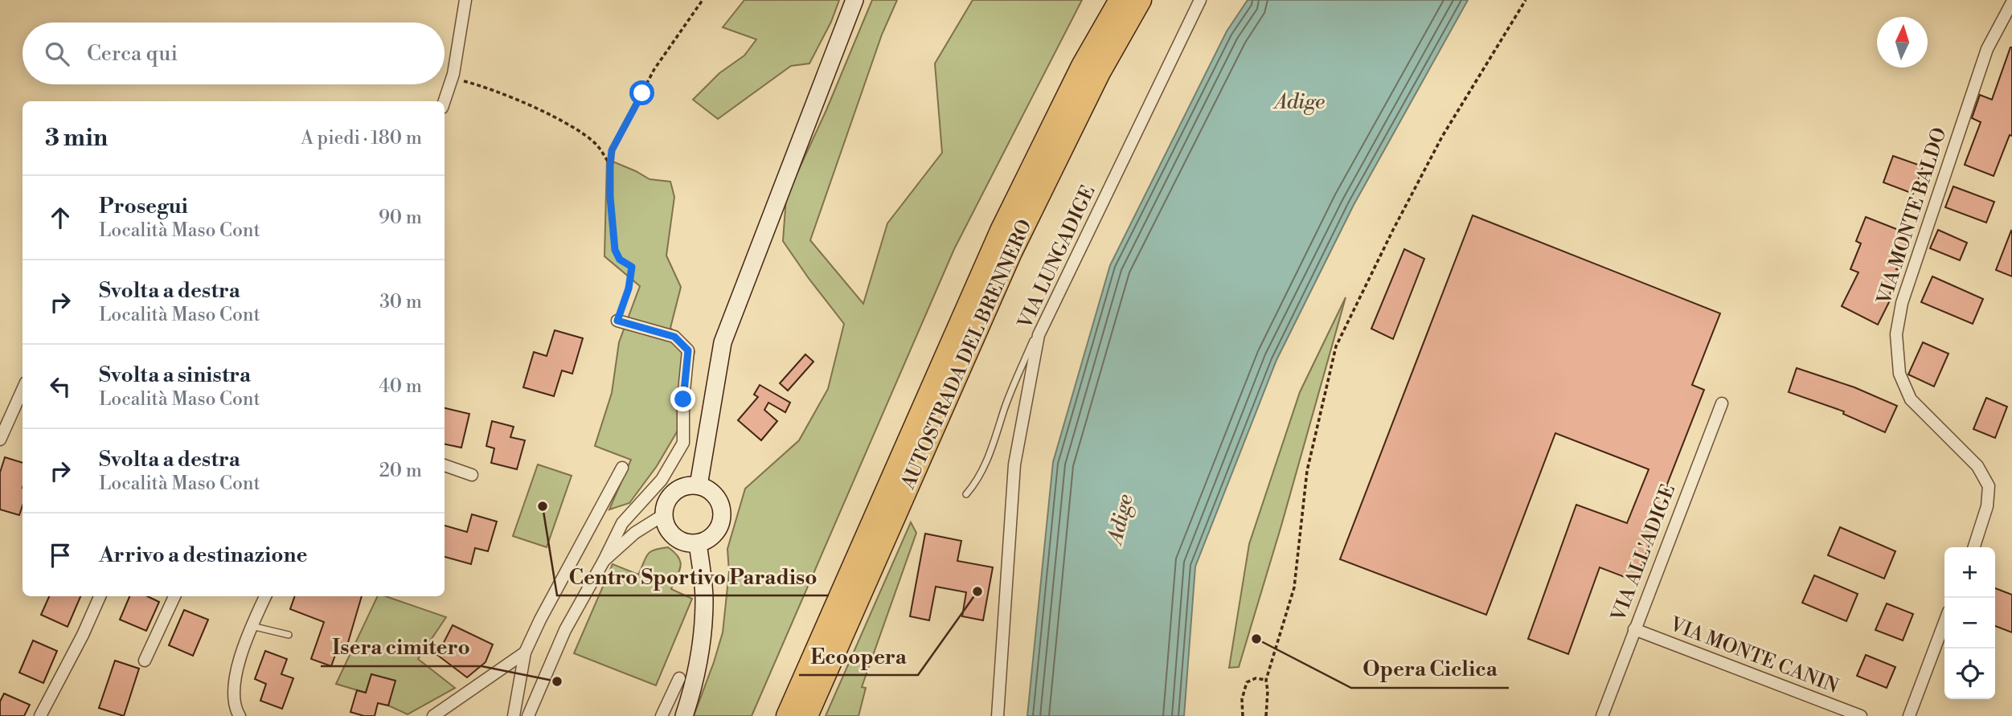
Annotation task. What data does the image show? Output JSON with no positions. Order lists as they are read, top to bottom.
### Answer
{
  "streets": {
    "highway": ["AUTOSTRADA DEL BRENNERO"],
    "street": [
      "VIA MONTE BALDO",
      "VIA LUNGADIGE",
      "VIA ALL'ADIGE",
      "VIA MONTE CANIN"
    ]
  },
  "crossings": [
    ["VIA ALL'ADIGE", "VIA MONTE CANIN"]
  ],
  "water": ["Adige"],
  "places": [
    "Centro Sportivo Paradiso",
    "Ecoopera",
    "Opera Ciclica",
    "Isera cimitero"
  ],
  "north": "top",
  "page": {
    "search": "Cerca qui",
    "heading": ["3 min", "A piedi · 180 m"],
    "list": [
      ["Prosegui", "Località Maso Cont", "90 m"],
      ["Svolta a destra", "Località Maso Cont", "30 m"],
      ["Svolta a sinistra", "Località Maso Cont", "40 m"],
      ["Svolta a destra", "Località Maso Cont", "20 m"],
      "Arrivo a destinazione"
    ],
    "map_buttons": ["+", "−"]
  }
}
